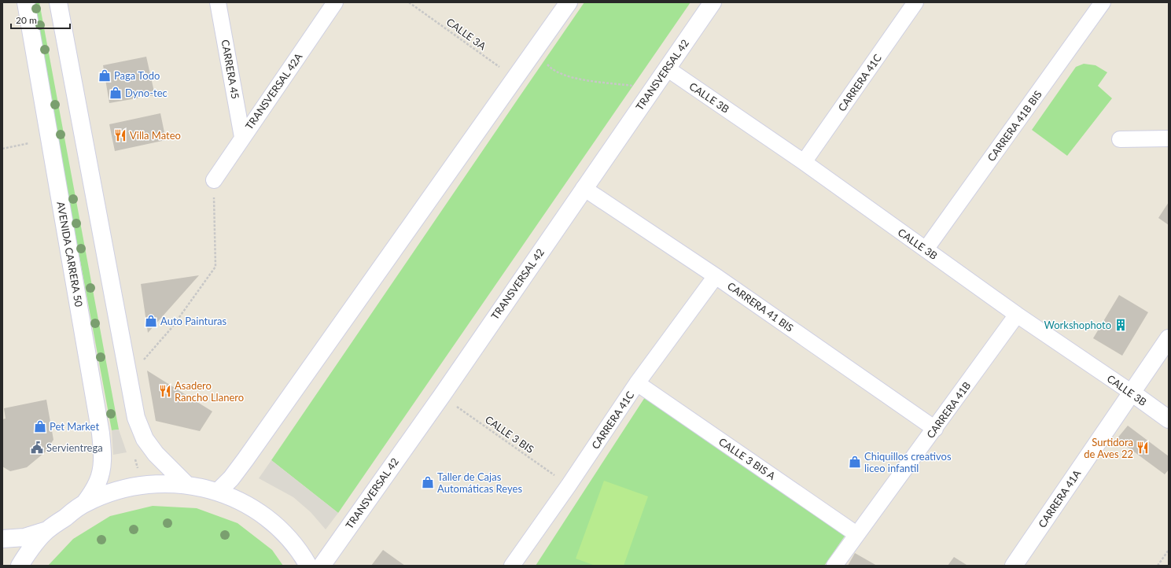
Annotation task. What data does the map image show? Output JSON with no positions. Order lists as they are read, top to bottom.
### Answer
{
  "streets": {
    "street": [
      "CARRERA 45",
      "TRANSVERSAL 42",
      "CARRERA 41C",
      "TRANSVERSAL 42A",
      "CALLE 3B",
      "CARRERA 41B BIS",
      "AVENIDA CARRERA 50",
      "CARRERA 41 BIS",
      "CARRERA 41B",
      "CALLE 3 BIS A",
      "CARRERA 41A"
    ],
    "path": ["CALLE 3A", "CALLE 3 BIS"]
  },
  "crossings": [
    ["CARRERA 45", "TRANSVERSAL 42A"],
    ["TRANSVERSAL 42", "CALLE 3B"],
    ["TRANSVERSAL 42", "CARRERA 41 BIS"],
    ["TRANSVERSAL 42", "CALLE 3 BIS"],
    ["CARRERA 41C", "CALLE 3B"],
    ["CARRERA 41C", "CARRERA 41 BIS"],
    ["CARRERA 41C", "CALLE 3 BIS"],
    ["CARRERA 41C", "CALLE 3 BIS A"],
    ["CALLE 3B", "CARRERA 41B BIS"],
    ["CALLE 3B", "CARRERA 41B"],
    ["CALLE 3B", "CARRERA 41A"],
    ["CARRERA 41 BIS", "CARRERA 41B"],
    ["CARRERA 41B", "CALLE 3 BIS A"]
  ],
  "places": {
    "shop": [
      "Paga Todo",
      "Dyno-tec",
      "Auto Painturas",
      "Pet Market",
      "Chiquillos creativos liceo infantil",
      "Taller de Cajas Automáticas Reyes"
    ],
    "restaurant": ["Villa Mateo", "Asadero Rancho Llanero", "Surtidora de Aves 22"],
    "building": ["Workshophoto"],
    "public building": ["Servientrega"]
  },
  "scale_bar": "20 m"
}
